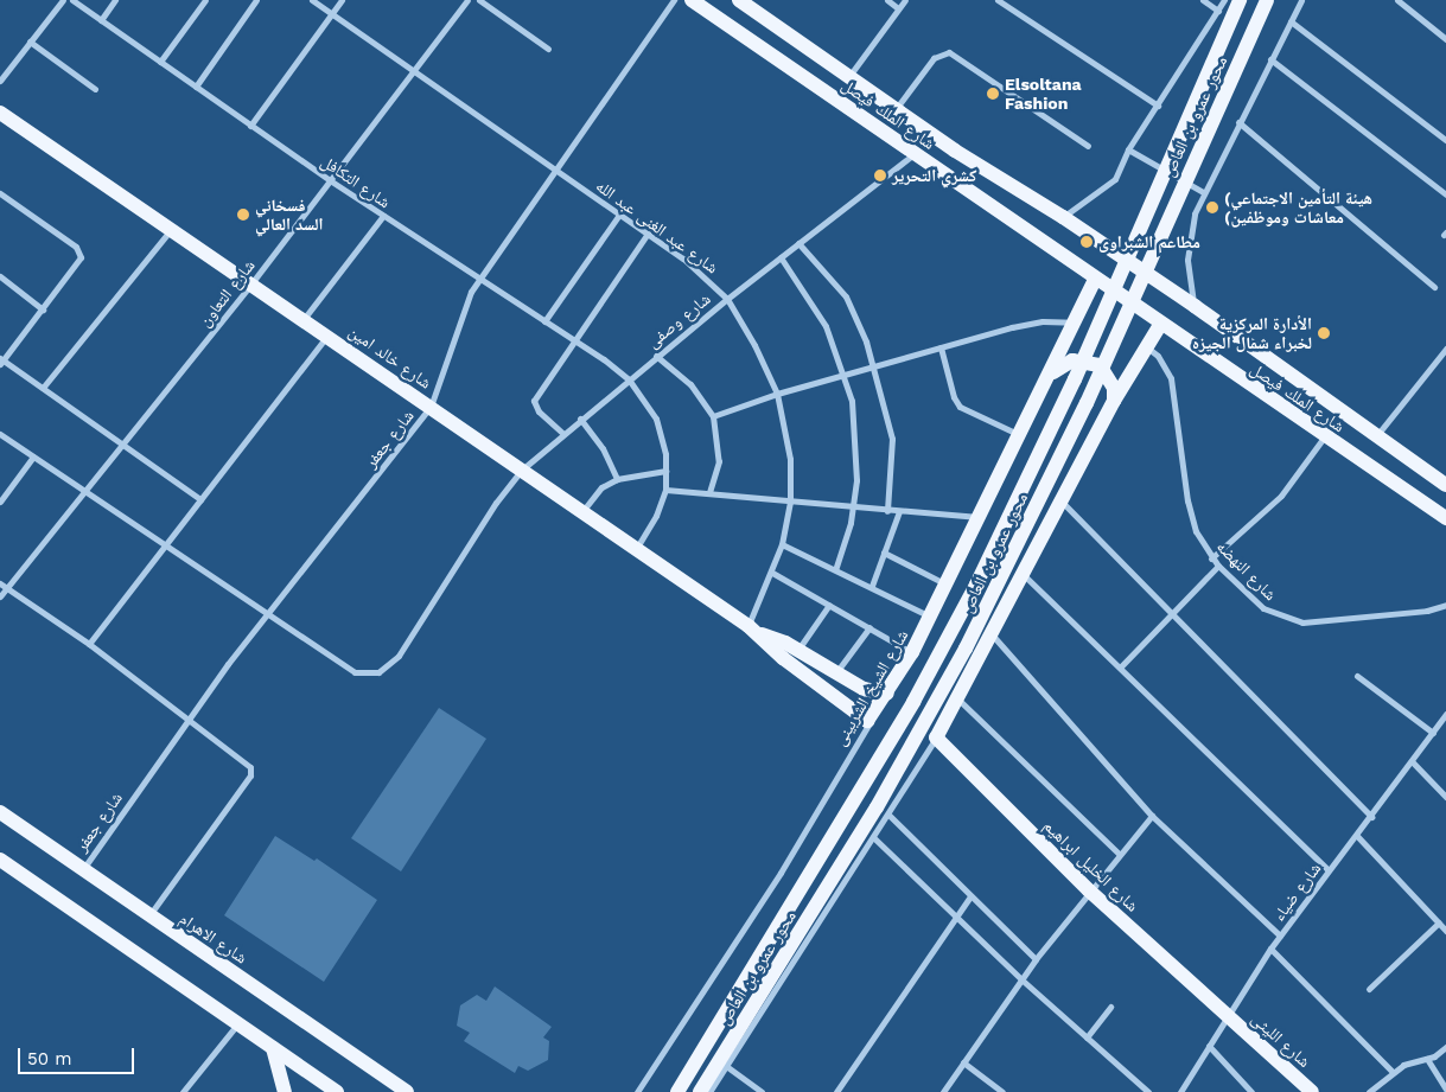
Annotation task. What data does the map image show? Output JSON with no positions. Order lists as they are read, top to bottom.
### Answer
{
  "streets": {
    "main road": [
      "شارع الملك فيصل",
      "محور عمرو بن العاص",
      "شارع خالد امين",
      "شارع الشيخ الشربينى",
      "شارع الخليل ابراهيم",
      "شارع الاهرام",
      "شارع الليثى"
    ],
    "street": [
      "شارع التكافل",
      "شارع عبد الغنى عبد الله",
      "شارع التعاون",
      "شارع وصفى",
      "شارع جعفر",
      "شارع النهضه",
      "شارع ضياء"
    ]
  },
  "crossings": [
    ["شارع الملك فيصل", "شارع وصفى"],
    ["شارع الملك فيصل", "شارع الشيخ الشربينى"],
    ["شارع التكافل", "شارع التعاون"],
    ["شارع التكافل", "شارع وصفى"],
    ["شارع التكافل", "شارع جعفر"],
    ["شارع عبد الغنى عبد الله", "شارع التعاون"],
    ["شارع عبد الغنى عبد الله", "شارع وصفى"],
    ["شارع عبد الغنى عبد الله", "شارع خالد امين"],
    ["شارع عبد الغنى عبد الله", "شارع جعفر"],
    ["شارع التعاون", "شارع وصفى"],
    ["شارع التعاون", "شارع خالد امين"],
    ["شارع وصفى", "شارع خالد امين"],
    ["شارع وصفى", "شارع جعفر"],
    ["شارع خالد امين", "شارع جعفر"],
    ["شارع خالد امين", "شارع الشيخ الشربينى"],
    ["شارع جعفر", "شارع الاهرام"],
    ["شارع الخليل ابراهيم", "شارع ضياء"],
    ["شارع الخليل ابراهيم", "شارع الليثى"],
    ["شارع ضياء", "شارع الليثى"]
  ],
  "places": [
    "Elsoltana Fashion",
    "كشري التحرير",
    "(هيئة التأمين الاجتماعي (معاشات وموظفين",
    "فسخاني السد العالي",
    "مطاعم الشبراوى",
    "الأدارة المركزية لخبراء شمال الجيزه"
  ],
  "scale_bar": "50 m"
}
